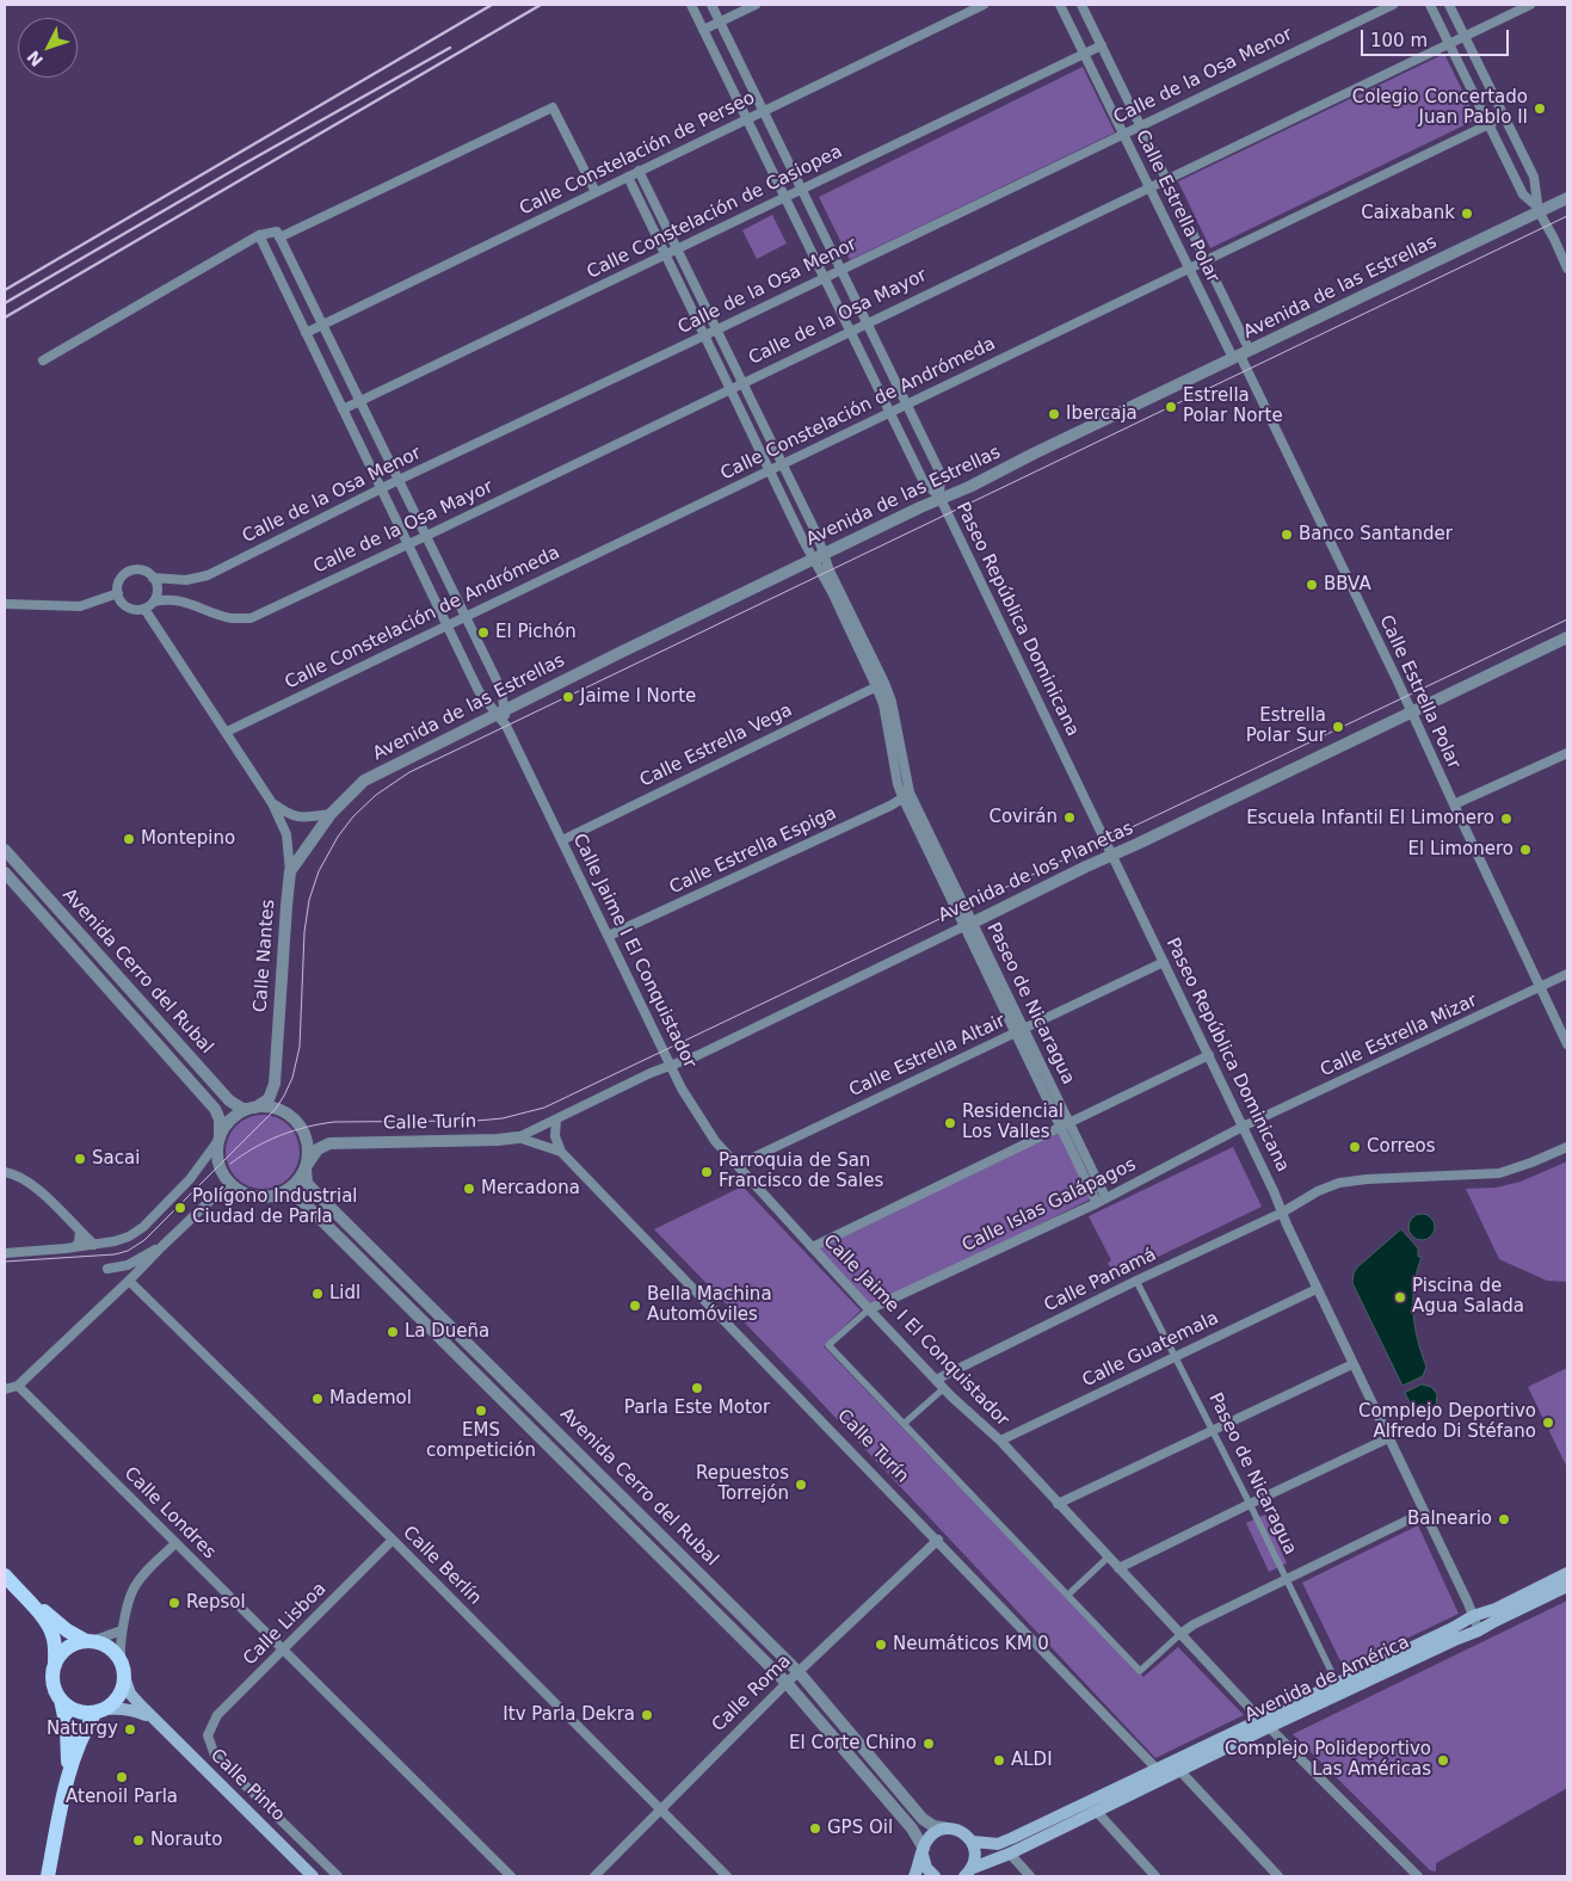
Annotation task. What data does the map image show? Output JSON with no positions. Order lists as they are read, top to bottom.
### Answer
{
  "streets": {
    "main road": ["Avenida de América", "Calle Pinto"],
    "street": [
      "Calle de la Osa Menor",
      "Calle Constelación de Perseo",
      "Calle Estrella Polar",
      "Calle Constelación de Casiopea",
      "Avenida de las Estrellas",
      "Calle de la Osa Mayor",
      "Calle Constelación de Andrómeda",
      "Paseo República Dominicana",
      "Calle Estrella Vega",
      "Calle Estrella Espiga",
      "Avenida de los Planetas",
      "Calle Jaime I El Conquistador",
      "Calle Nantes",
      "Avenida Cerro del Rubal",
      "Paseo de Nicaragua",
      "Calle Estrella Mizar",
      "Calle Estrella Altair",
      "Calle Turín",
      "Calle Islas Galápagos",
      "Calle Panamá",
      "Calle Guatemala",
      "Calle Londres",
      "Calle Berlín",
      "Calle Lisboa",
      "Calle Roma"
    ]
  },
  "crossings": [
    ["Calle de la Osa Menor", "Calle Estrella Polar"],
    ["Calle de la Osa Menor", "Calle de la Osa Mayor"],
    ["Calle de la Osa Menor", "Paseo República Dominicana"],
    ["Calle de la Osa Menor", "Calle Jaime I El Conquistador"],
    ["Calle de la Osa Menor", "Calle Nantes"],
    ["Calle de la Osa Menor", "Paseo de Nicaragua"],
    ["Calle Constelación de Perseo", "Paseo República Dominicana"],
    ["Calle Constelación de Perseo", "Calle Jaime I El Conquistador"],
    ["Calle Constelación de Perseo", "Paseo de Nicaragua"],
    ["Calle Estrella Polar", "Calle Constelación de Casiopea"],
    ["Calle Estrella Polar", "Avenida de las Estrellas"],
    ["Calle Estrella Polar", "Calle de la Osa Mayor"],
    ["Calle Estrella Polar", "Calle Constelación de Andrómeda"],
    ["Calle Estrella Polar", "Avenida de los Planetas"],
    ["Calle Estrella Polar", "Calle Estrella Mizar"],
    ["Calle Constelación de Casiopea", "Paseo República Dominicana"],
    ["Calle Constelación de Casiopea", "Calle Jaime I El Conquistador"],
    ["Calle Constelación de Casiopea", "Paseo de Nicaragua"],
    ["Avenida de las Estrellas", "Paseo República Dominicana"],
    ["Avenida de las Estrellas", "Calle Jaime I El Conquistador"],
    ["Avenida de las Estrellas", "Calle Nantes"],
    ["Avenida de las Estrellas", "Paseo de Nicaragua"],
    ["Calle de la Osa Mayor", "Paseo República Dominicana"],
    ["Calle de la Osa Mayor", "Calle Jaime I El Conquistador"],
    ["Calle de la Osa Mayor", "Calle Nantes"],
    ["Calle de la Osa Mayor", "Paseo de Nicaragua"],
    ["Calle Constelación de Andrómeda", "Paseo República Dominicana"],
    ["Calle Constelación de Andrómeda", "Calle Jaime I El Conquistador"],
    ["Calle Constelación de Andrómeda", "Calle Nantes"],
    ["Calle Constelación de Andrómeda", "Paseo de Nicaragua"],
    ["Paseo República Dominicana", "Avenida de los Planetas"],
    ["Paseo República Dominicana", "Calle Estrella Mizar"],
    ["Paseo República Dominicana", "Calle Estrella Altair"],
    ["Paseo República Dominicana", "Calle Islas Galápagos"],
    ["Paseo República Dominicana", "Calle Panamá"],
    ["Paseo República Dominicana", "Calle Guatemala"],
    ["Paseo República Dominicana", "Avenida de América"],
    ["Calle Estrella Vega", "Calle Jaime I El Conquistador"],
    ["Calle Estrella Vega", "Paseo de Nicaragua"],
    ["Calle Estrella Espiga", "Calle Jaime I El Conquistador"],
    ["Calle Estrella Espiga", "Paseo de Nicaragua"],
    ["Avenida de los Planetas", "Calle Jaime I El Conquistador"],
    ["Avenida de los Planetas", "Paseo de Nicaragua"],
    ["Avenida de los Planetas", "Calle Turín"],
    ["Calle Jaime I El Conquistador", "Calle Estrella Altair"],
    ["Calle Jaime I El Conquistador", "Calle Islas Galápagos"],
    ["Calle Jaime I El Conquistador", "Calle Panamá"],
    ["Calle Jaime I El Conquistador", "Calle Guatemala"],
    ["Calle Jaime I El Conquistador", "Avenida de América"],
    ["Calle Nantes", "Avenida Cerro del Rubal"],
    ["Calle Nantes", "Calle Turín"],
    ["Avenida Cerro del Rubal", "Calle Turín"],
    ["Avenida Cerro del Rubal", "Calle Roma"],
    ["Paseo de Nicaragua", "Calle Estrella Altair"],
    ["Paseo de Nicaragua", "Calle Islas Galápagos"],
    ["Paseo de Nicaragua", "Calle Panamá"],
    ["Paseo de Nicaragua", "Calle Guatemala"],
    ["Paseo de Nicaragua", "Avenida de América"],
    ["Calle Estrella Mizar", "Calle Islas Galápagos"],
    ["Calle Turín", "Avenida de América"],
    ["Calle Turín", "Calle Roma"],
    ["Calle Londres", "Calle Lisboa"],
    ["Calle Berlín", "Calle Lisboa"],
    ["Calle Berlín", "Calle Roma"]
  ],
  "places": [
    "Colegio Concertado Juan Pablo II",
    "Caixabank",
    "Estrella Polar Norte",
    "Ibercaja",
    "Banco Santander",
    "BBVA",
    "El Pichón",
    "Jaime I Norte",
    "Estrella Polar Sur",
    "Covirán",
    "Escuela Infantil El Limonero",
    "Montepino",
    "El Limonero",
    "Residencial Los Valles",
    "Correos",
    "Sacai",
    "Parroquia de San Francisco de Sales",
    "Mercadona",
    "Polígono Industrial Ciudad de Parla",
    "Lidl",
    "Piscina de Agua Salada",
    "Bella Machina Automóviles",
    "La Dueña",
    "Parla Este Motor",
    "Mademol",
    "EMS competición",
    "Complejo Deportivo Alfredo Di Stéfano",
    "Repuestos Torrejón",
    "Balneario",
    "Repsol",
    "Neumáticos KM 0",
    "Itv Parla Dekra",
    "Naturgy",
    "El Corte Chino",
    "ALDI",
    "Complejo Polideportivo Las Américas",
    "Atenoil Parla",
    "GPS Oil",
    "Norauto"
  ],
  "scale_bar": "100 m",
  "north": "bottom left"
}
